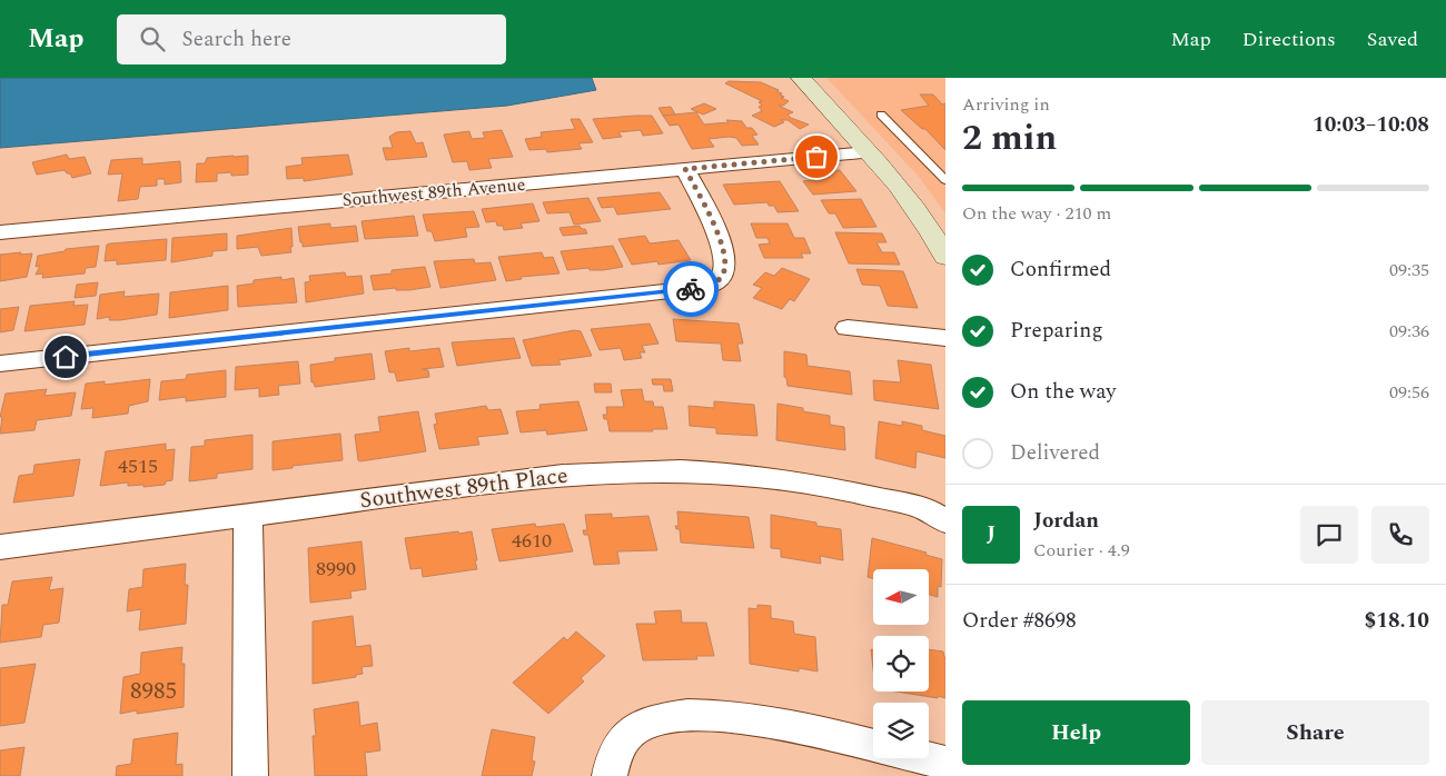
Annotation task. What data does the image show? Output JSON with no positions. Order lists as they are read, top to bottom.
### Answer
{
  "streets": {
    "street": ["Southwest 89th Avenue", "Southwest 89th Place"]
  },
  "house_numbers": [
    "4515",
    "4610",
    "8990",
    "8985"
  ],
  "north": "left",
  "page": {
    "header": "Map",
    "search": "Search here",
    "nav": ["Map", "Directions", "Saved"],
    "heading": ["2 min", "Arriving in", "10:03–10:08"],
    "panel": [
      "Jordan",
      "Courier · 4.9",
      "Order #8698",
      "$18.10"
    ],
    "bar": "On the way · 210 m",
    "list": [
      ["Confirmed", "09:35"],
      ["Preparing", "09:36"],
      ["On the way", "09:56"],
      "Delivered"
    ],
    "round": "J",
    "buttons": ["Help", "Share"]
  }
}
